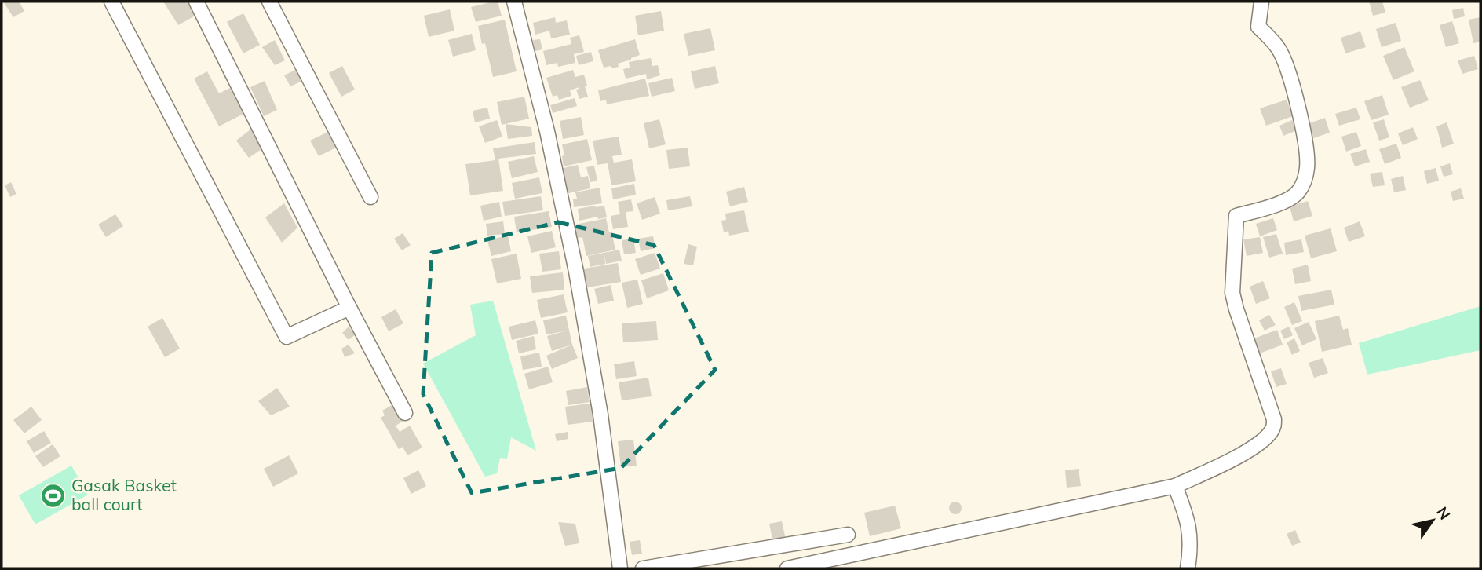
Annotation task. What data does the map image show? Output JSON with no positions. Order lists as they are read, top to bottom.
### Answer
{
  "places": {
    "sports": ["Gasak Basket ball court"]
  },
  "north": "top right"
}
